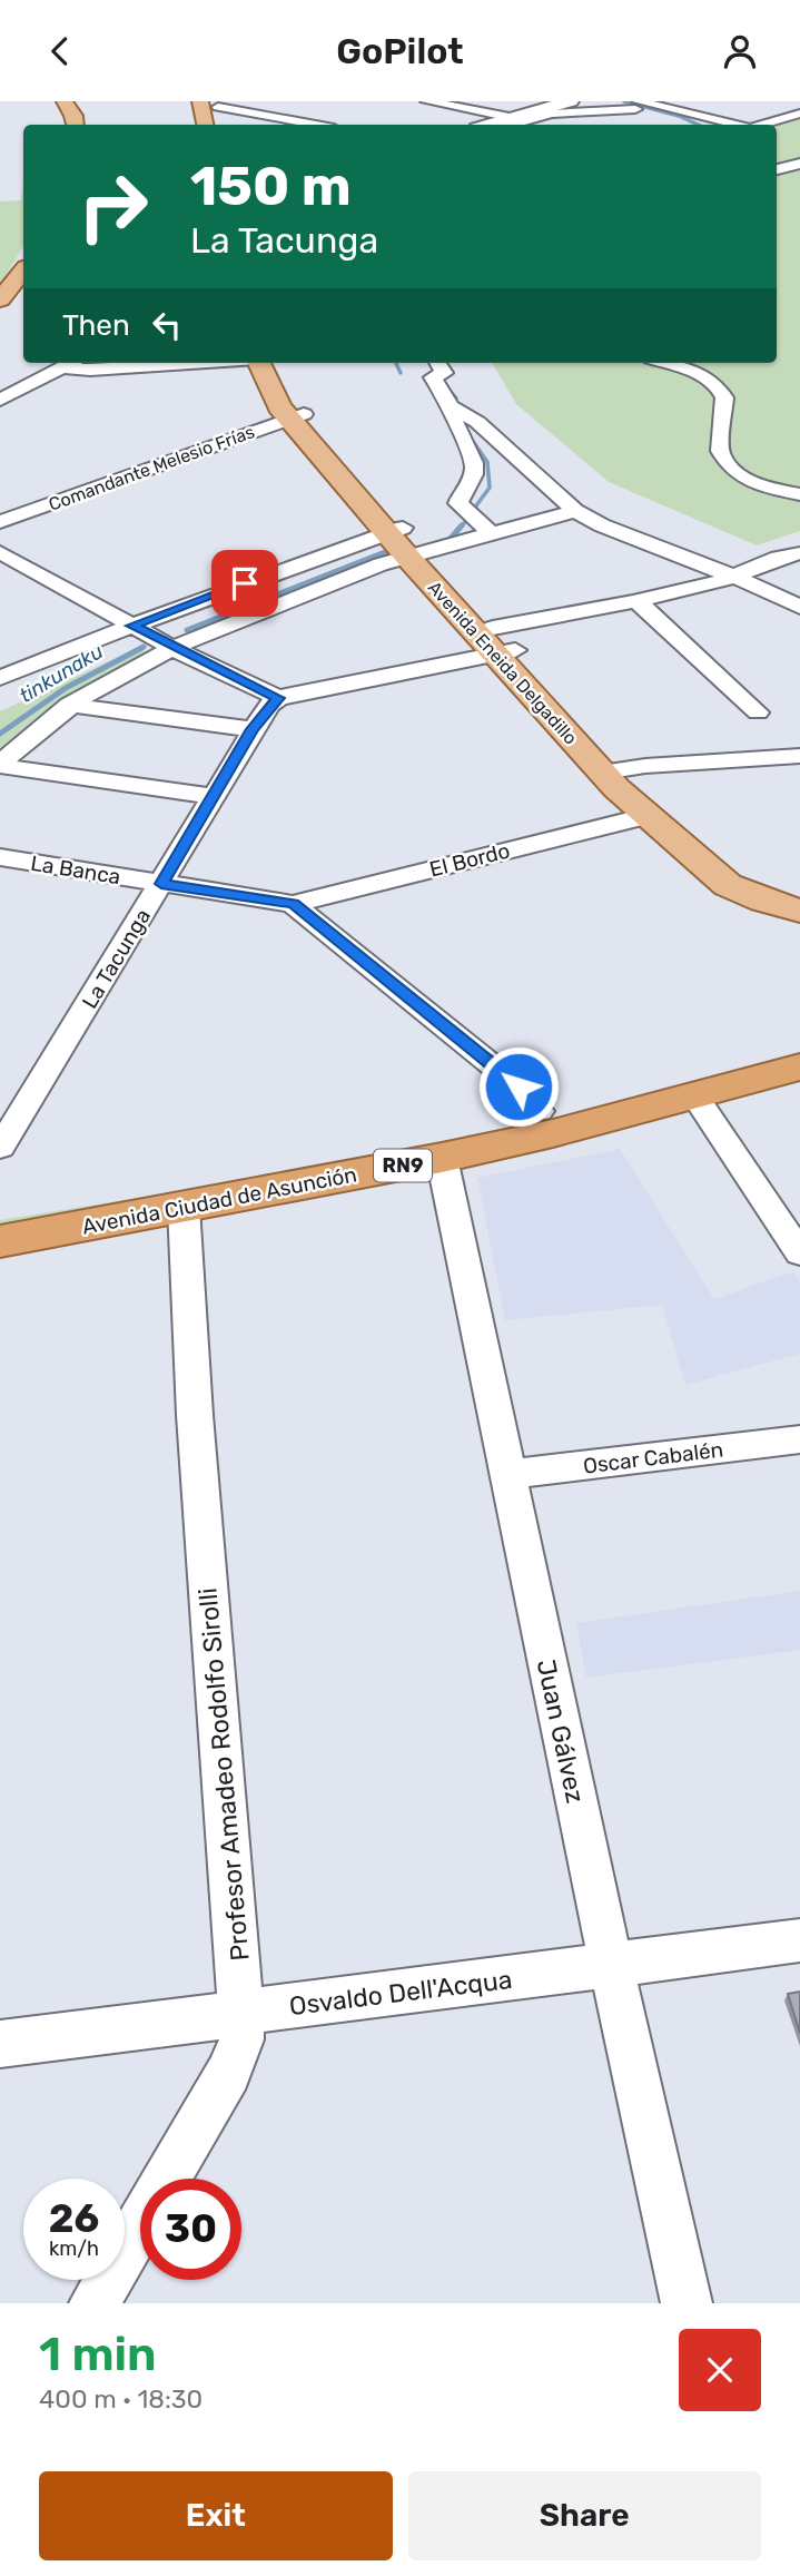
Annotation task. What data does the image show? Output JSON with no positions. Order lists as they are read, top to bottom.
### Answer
{
  "streets": {
    "highway": ["RN9", "Avenida Ciudad de Asunción"],
    "main road": ["Avenida Eneida Delgadillo"],
    "street": [
      "Comandante Melesio Frías",
      "El Bordo",
      "La Banca",
      "La Tacunga",
      "Oscar Cabalén",
      "Juan Gálvez",
      "Profesor Amadeo Rodolfo Sirolli",
      "Osvaldo Dell'Acqua"
    ]
  },
  "crossings": [
    ["Comandante Melesio Frías", "Avenida Eneida Delgadillo"],
    ["Avenida Eneida Delgadillo", "El Bordo"],
    ["El Bordo", "La Banca"],
    ["La Banca", "La Tacunga"],
    ["Avenida Ciudad de Asunción", "Juan Gálvez"],
    ["Avenida Ciudad de Asunción", "Profesor Amadeo Rodolfo Sirolli"],
    ["Oscar Cabalén", "Juan Gálvez"],
    ["Juan Gálvez", "Osvaldo Dell'Acqua"],
    ["Profesor Amadeo Rodolfo Sirolli", "Osvaldo Dell'Acqua"]
  ],
  "water": ["tinkunaku"],
  "page": {
    "header": "GoPilot",
    "turn": ["150 m", "La Tacunga"],
    "then": "Then",
    "speed": "26 km/h",
    "limit": "30",
    "heading": ["1 min", "400 m · 18:30"],
    "buttons": ["Exit", "Share"]
  }
}
